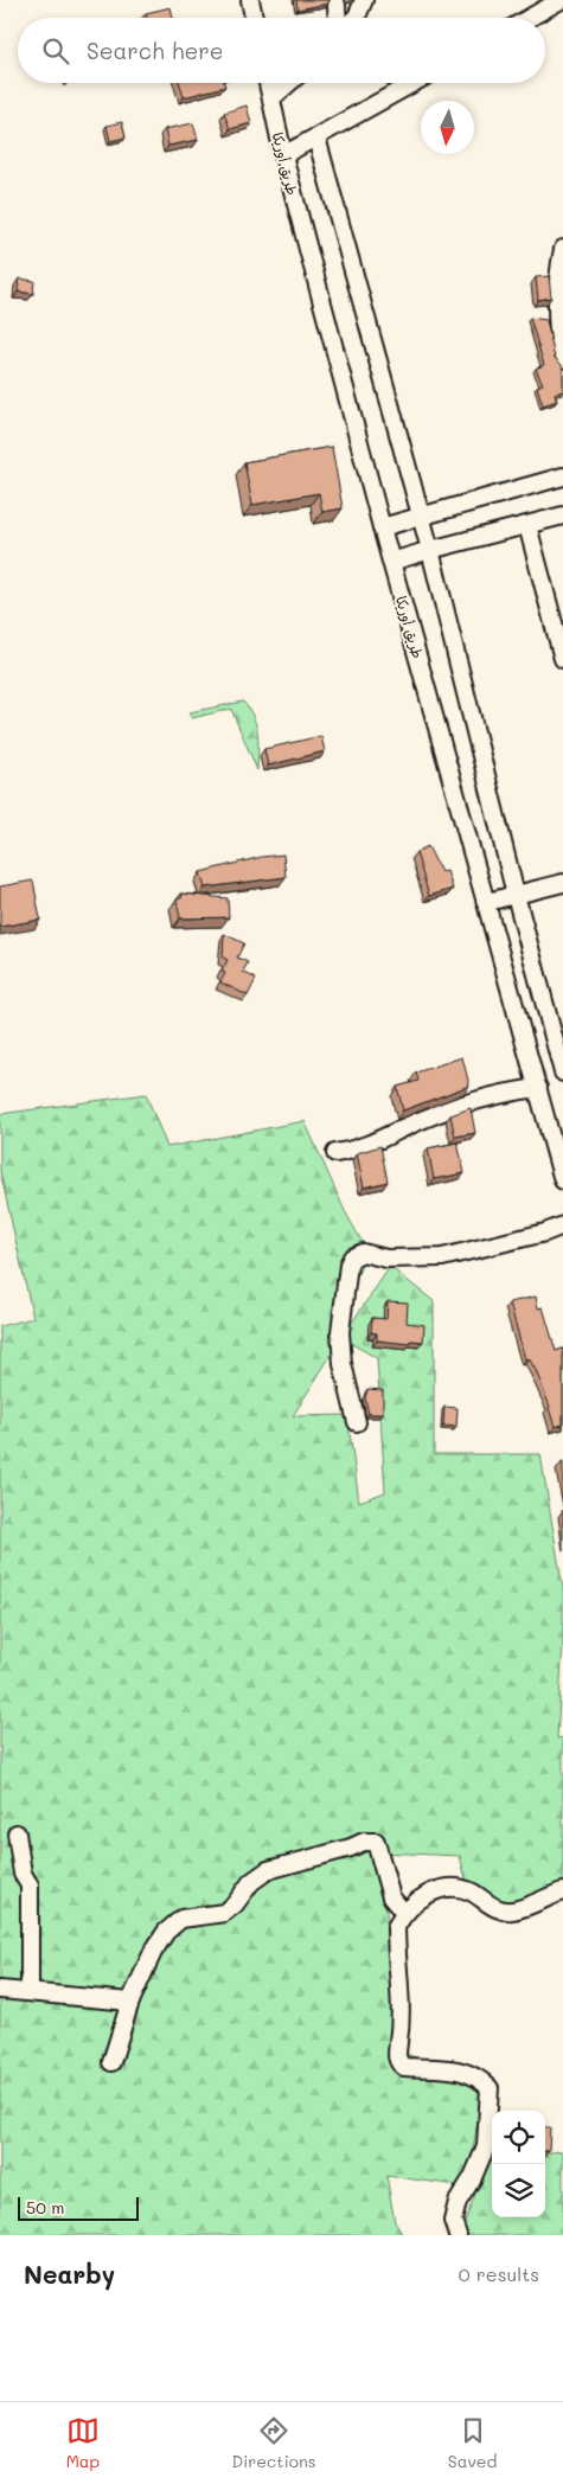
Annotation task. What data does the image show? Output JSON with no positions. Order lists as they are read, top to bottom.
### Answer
{
  "streets": {
    "street": ["طريق أوريكا"]
  },
  "scale_bar": "50 m",
  "north": "bottom",
  "page": {
    "search": "Search here",
    "scale": "50 m",
    "heading": ["Nearby", "0 results"],
    "nav": ["Map", "Directions", "Saved"]
  }
}
